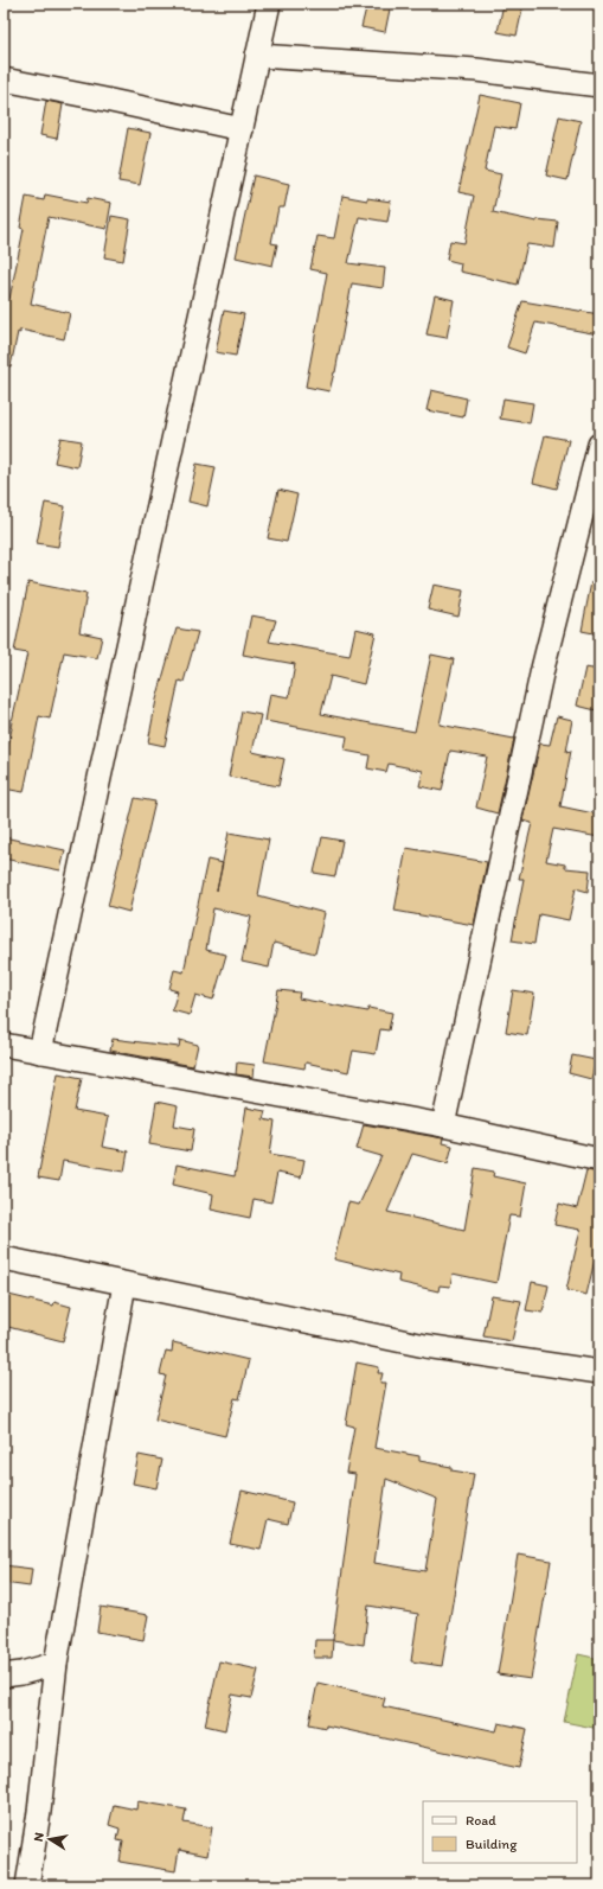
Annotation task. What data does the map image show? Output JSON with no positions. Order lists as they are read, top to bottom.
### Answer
{
  "legend": ["Road", "Building"],
  "north": "left"
}
